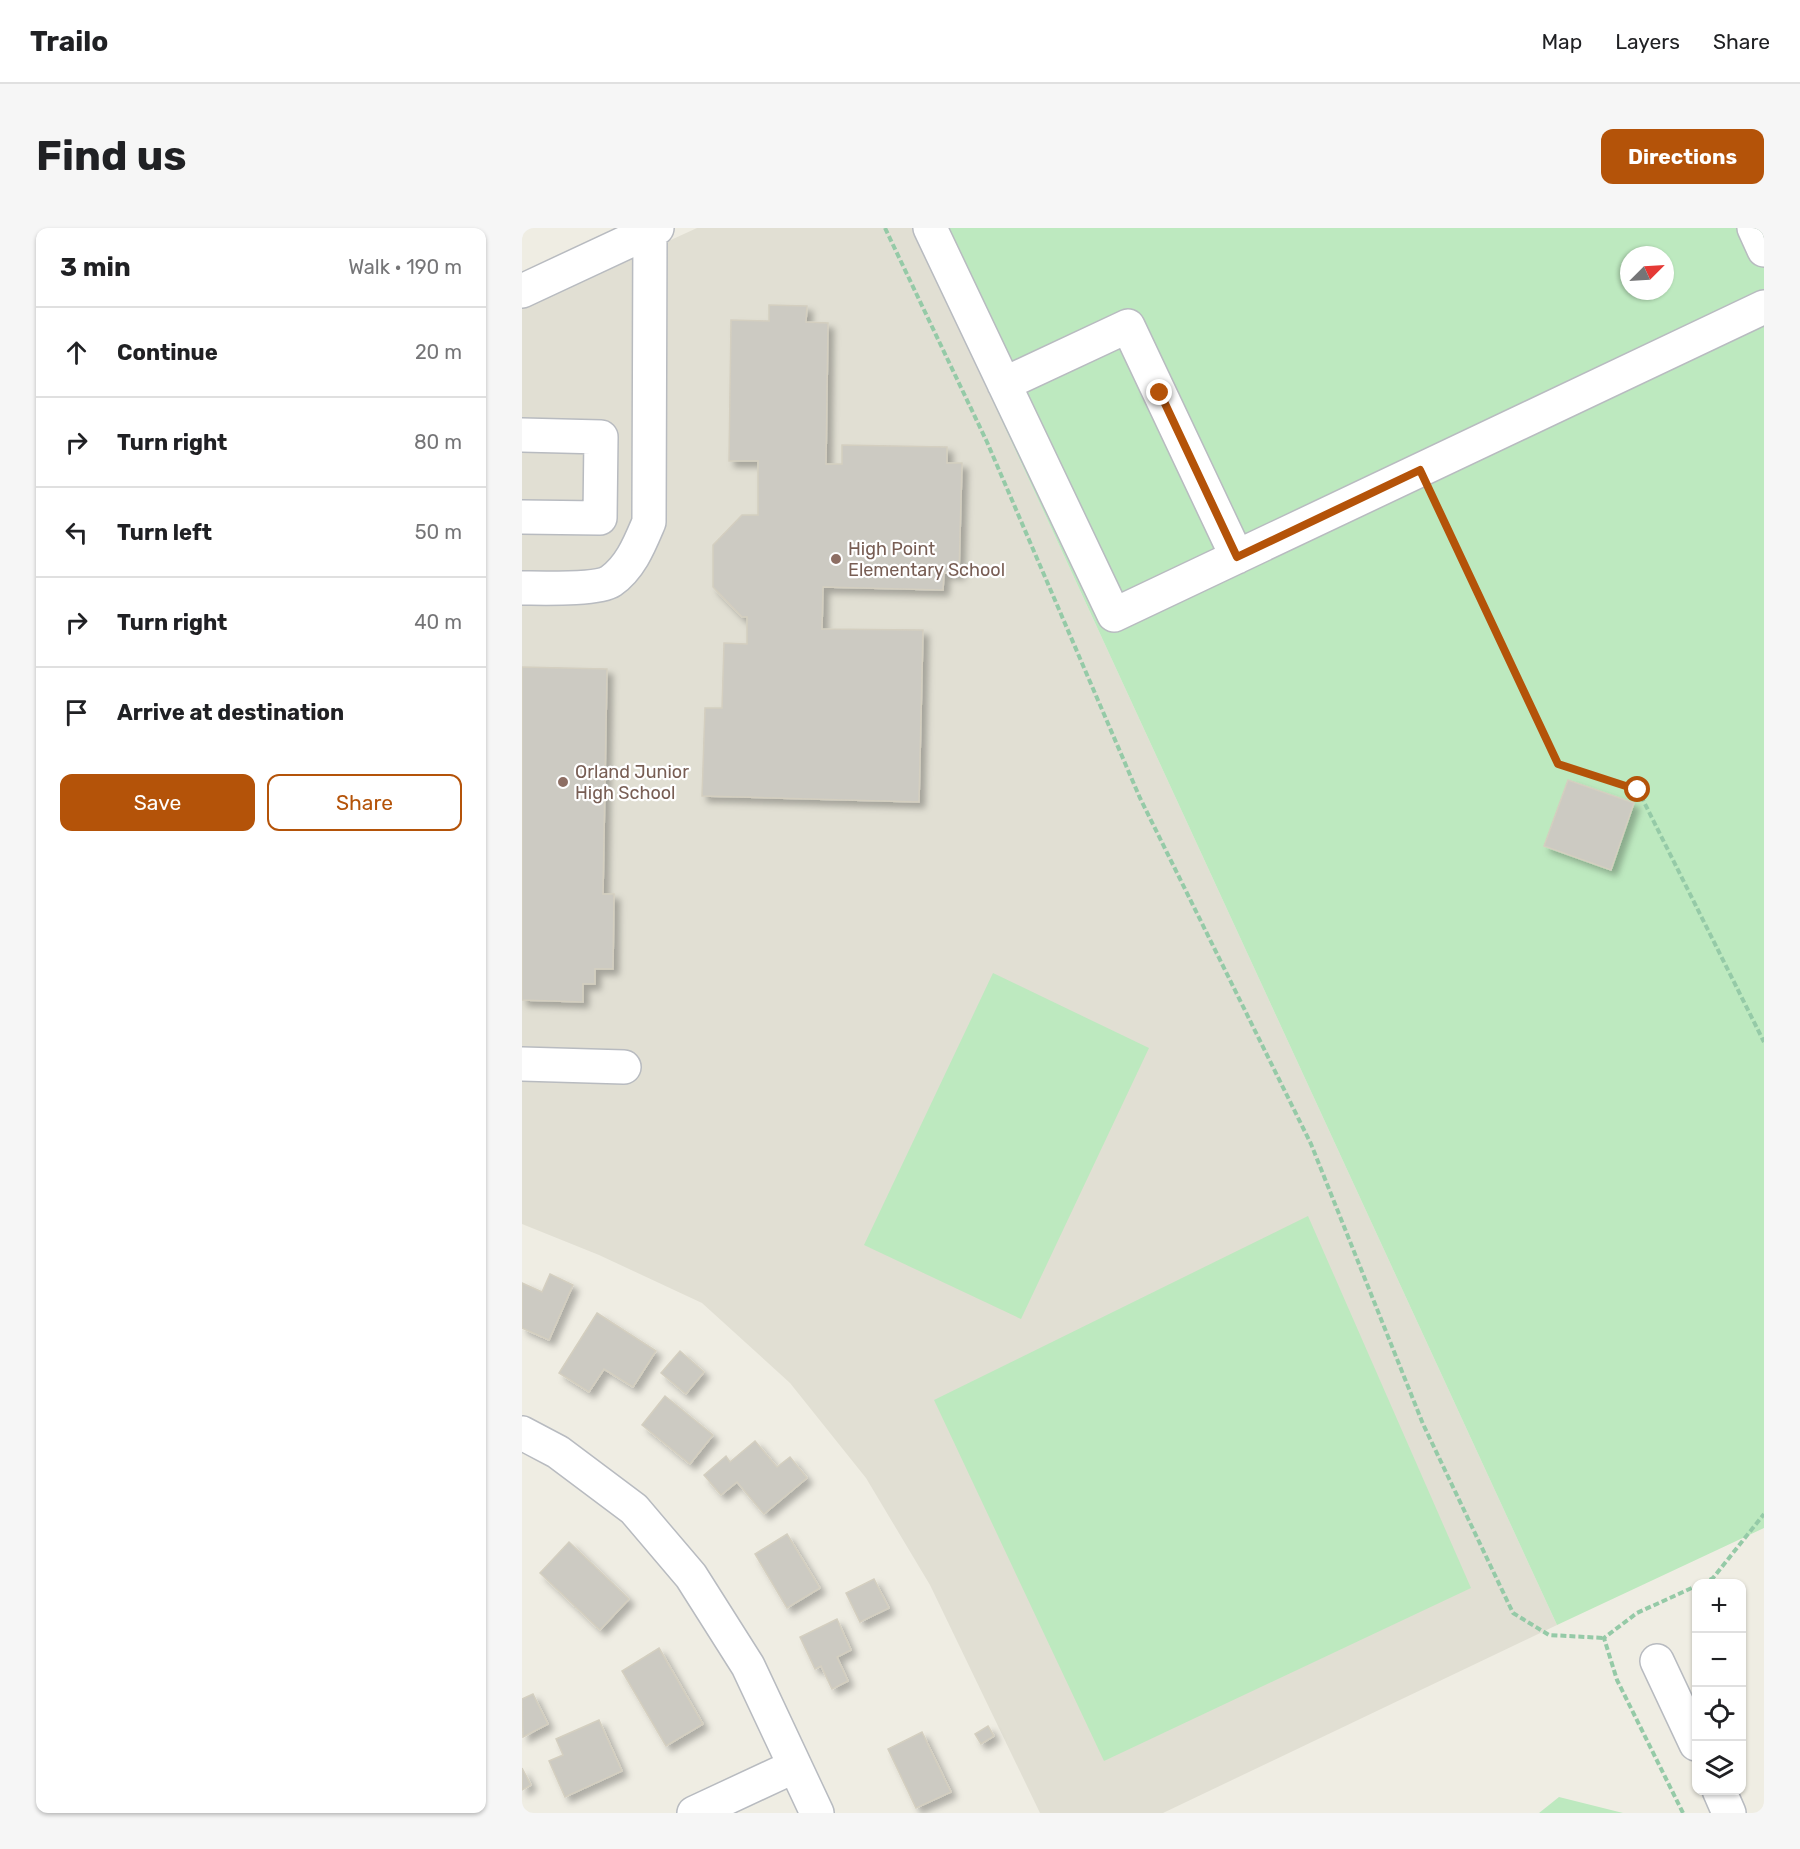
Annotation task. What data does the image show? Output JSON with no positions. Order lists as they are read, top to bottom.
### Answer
{
  "places": ["High Point Elementary School", "Orland Junior High School"],
  "north": "top right",
  "page": {
    "header": "Trailo",
    "nav": ["Map", "Layers", "Share"],
    "buttons": [
      "Directions",
      ["Save", "Share"]
    ],
    "title": "Find us",
    "heading": ["3 min", "Walk · 190 m"],
    "list": [
      ["Continue", "20 m"],
      ["Turn right", "80 m"],
      ["Turn left", "50 m"],
      ["Turn right", "40 m"],
      "Arrive at destination"
    ],
    "map_buttons": ["+", "−"]
  }
}
